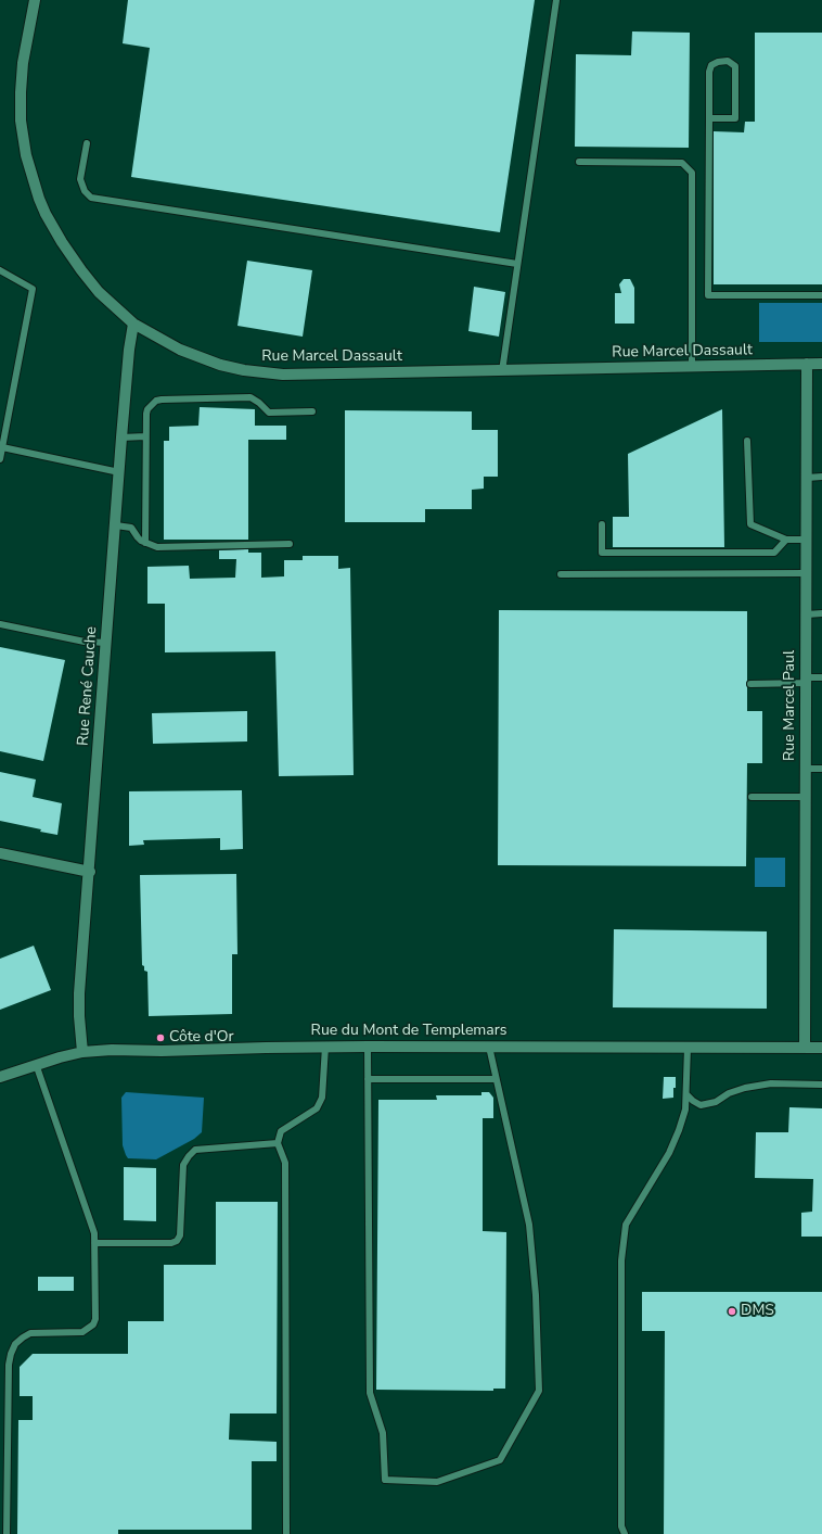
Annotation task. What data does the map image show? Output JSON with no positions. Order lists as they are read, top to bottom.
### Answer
{
  "streets": {
    "street": [
      "Rue Marcel Dassault",
      "Rue René Cauche",
      "Rue Marcel Paul",
      "Rue du Mont de Templemars"
    ]
  },
  "crossings": [
    ["Rue Marcel Dassault", "Rue René Cauche"],
    ["Rue Marcel Dassault", "Rue Marcel Paul"],
    ["Rue René Cauche", "Rue du Mont de Templemars"],
    ["Rue Marcel Paul", "Rue du Mont de Templemars"]
  ],
  "places": ["Côte d'Or", "DMS"]
}
